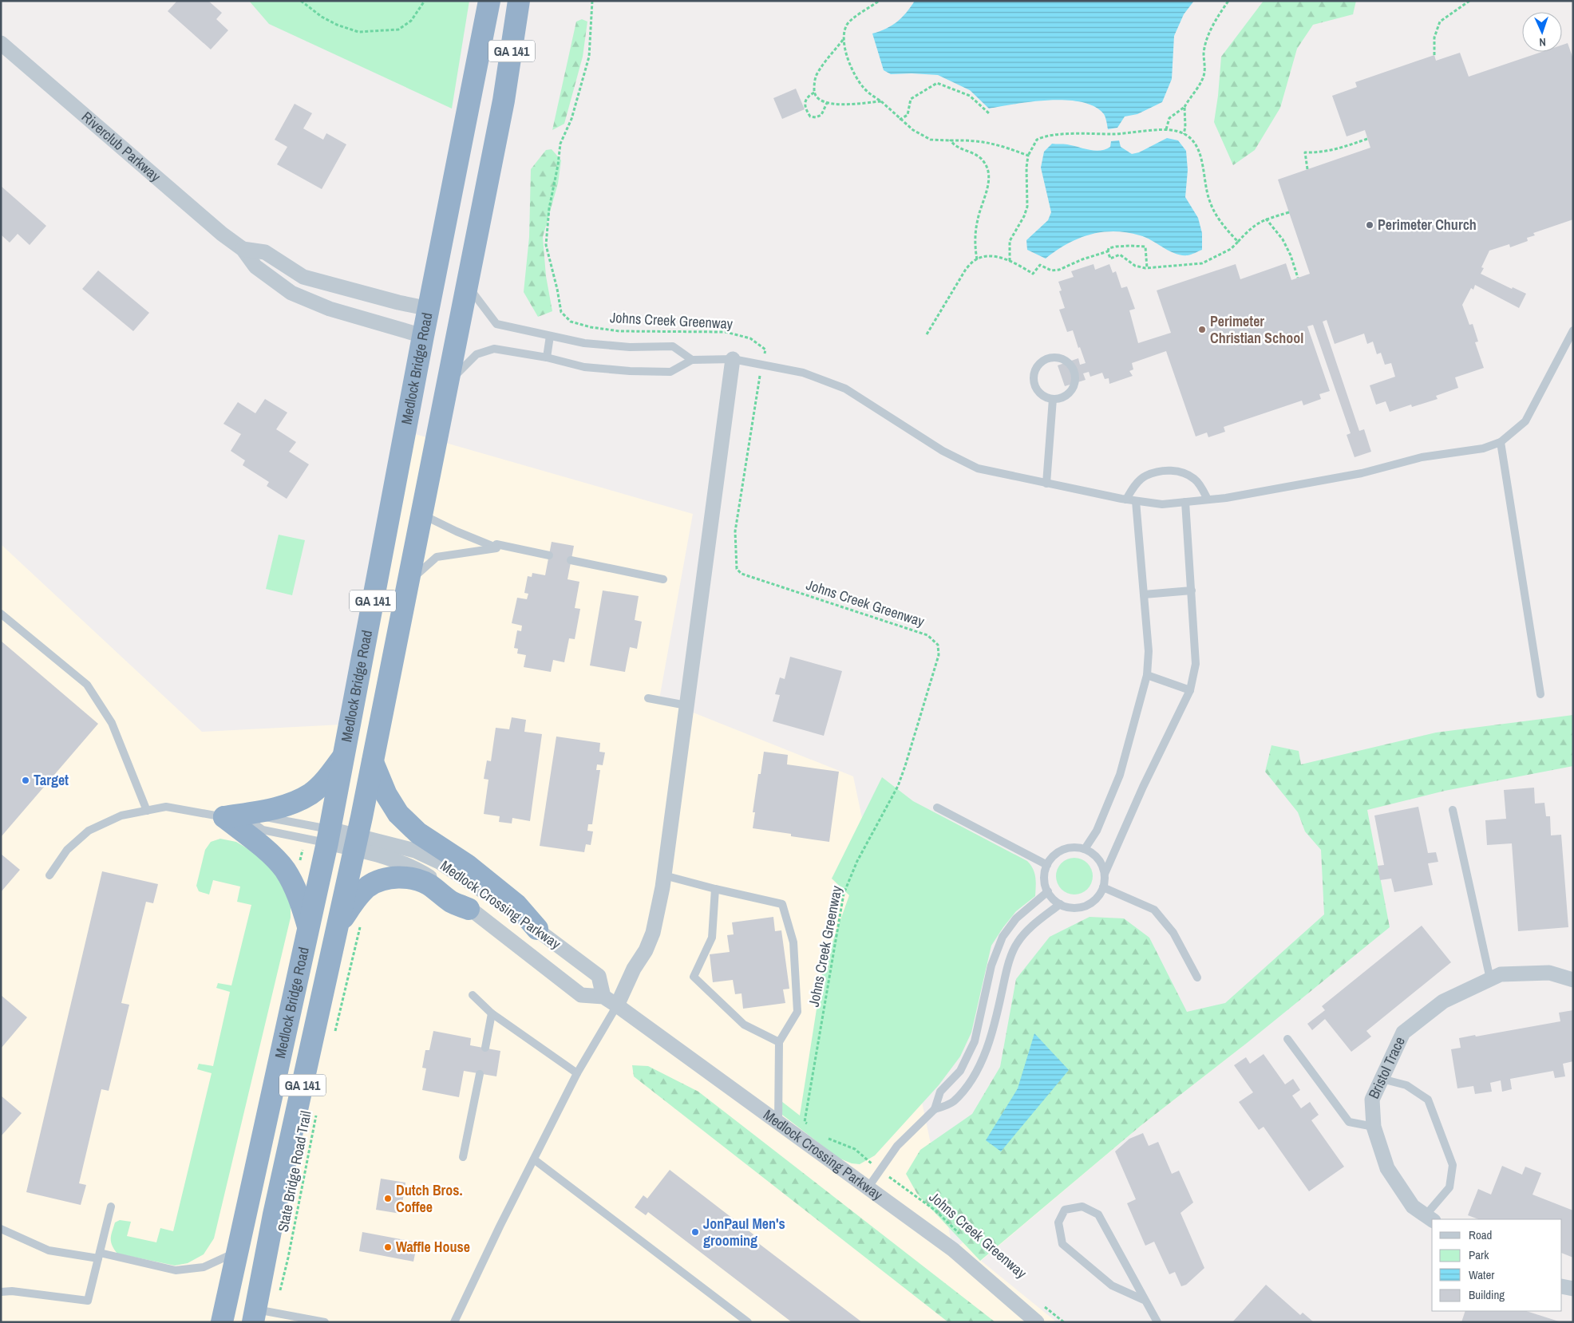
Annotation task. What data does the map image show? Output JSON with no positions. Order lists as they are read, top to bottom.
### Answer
{
  "streets": {
    "highway": ["GA 141", "Medlock Bridge Road"],
    "street": ["Riverclub Parkway", "Medlock Crossing Parkway", "Bristol Trace"],
    "path": ["Johns Creek Greenway", "State Bridge Road Trail"]
  },
  "crossings": [
    ["Riverclub Parkway", "Medlock Bridge Road"],
    ["Medlock Bridge Road", "Medlock Crossing Parkway"],
    ["Medlock Bridge Road", "State Bridge Road Trail"]
  ],
  "places": [
    "Perimeter Church",
    "Perimeter Christian School",
    "Target",
    "Dutch Bros. Coffee",
    "JonPaul Men's grooming",
    "Waffle House"
  ],
  "legend": [
    "Road",
    "Park",
    "Water",
    "Building"
  ],
  "north": "bottom"
}
